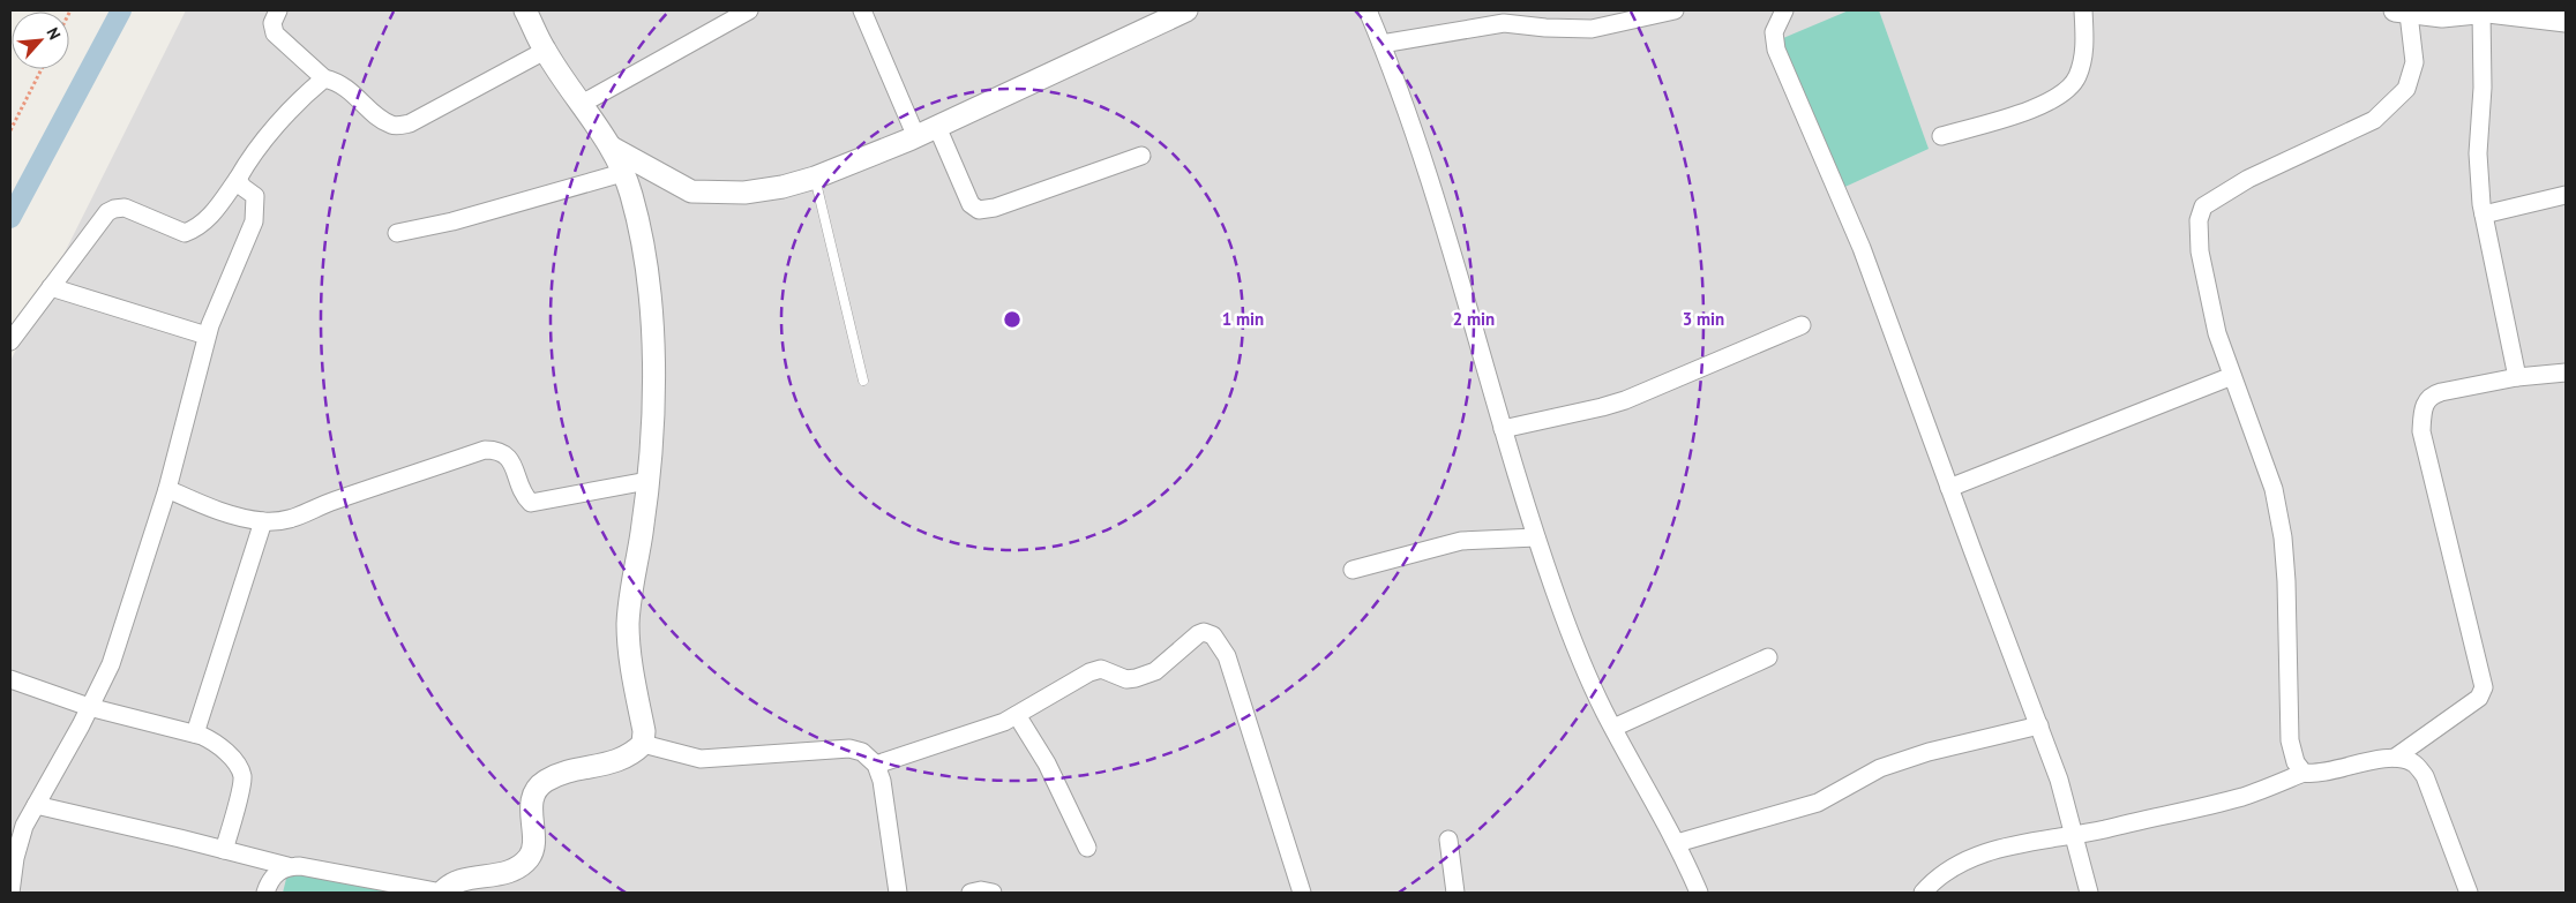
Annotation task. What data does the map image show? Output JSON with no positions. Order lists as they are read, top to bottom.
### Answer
{
  "north": "top right",
  "rings": ["1 min", "2 min", "3 min"]
}
